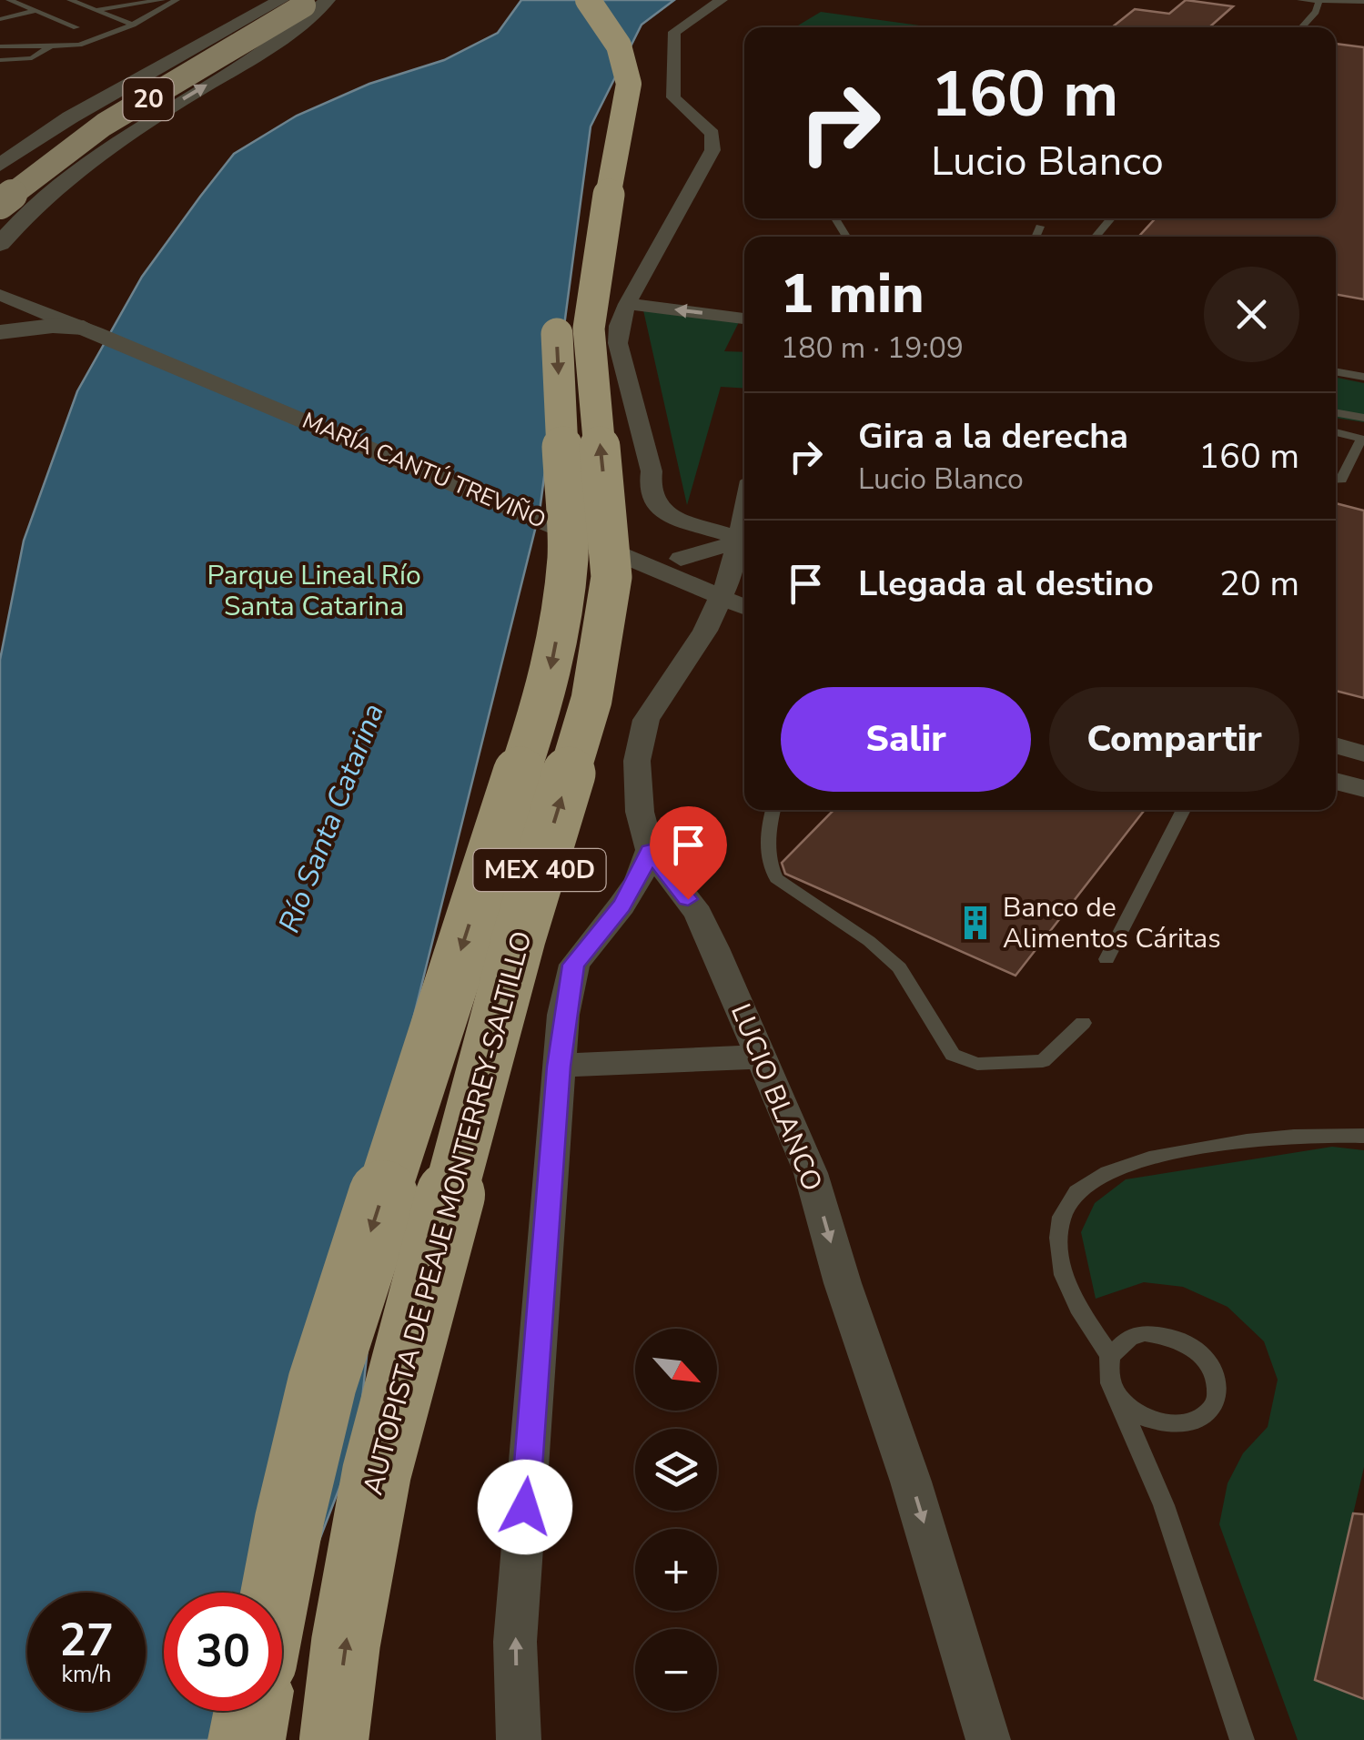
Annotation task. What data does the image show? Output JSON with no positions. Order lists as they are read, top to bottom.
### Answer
{
  "streets": {
    "highway": ["MEX 40D", "AUTOPISTA DE PEAJE MONTERREY-SALTILLO"],
    "main road": ["20"],
    "street": ["MARÍA CANTÚ TREVIÑO", "LUCIO BLANCO"]
  },
  "crossings": [
    ["MARÍA CANTÚ TREVIÑO", "LUCIO BLANCO"]
  ],
  "one_way": ["LUCIO BLANCO"],
  "water": ["Río Santa Catarina"],
  "parks": ["Parque Lineal Río Santa Catarina"],
  "places": {
    "building": ["Banco de Alimentos Cáritas"]
  },
  "north": "bottom right",
  "page": {
    "turn": ["160 m", "Lucio Blanco"],
    "heading": ["1 min", "180 m · 19:09"],
    "list": [
      {
        "name": "Gira a la derecha",
        "note": "Lucio Blanco",
        "value": "160 m"
      },
      {
        "name": "Llegada al destino",
        "value": "20 m"
      }
    ],
    "buttons": ["Salir", "Compartir"],
    "map_buttons": ["+", "−"],
    "speed": "27 km/h",
    "limit": "30"
  }
}
